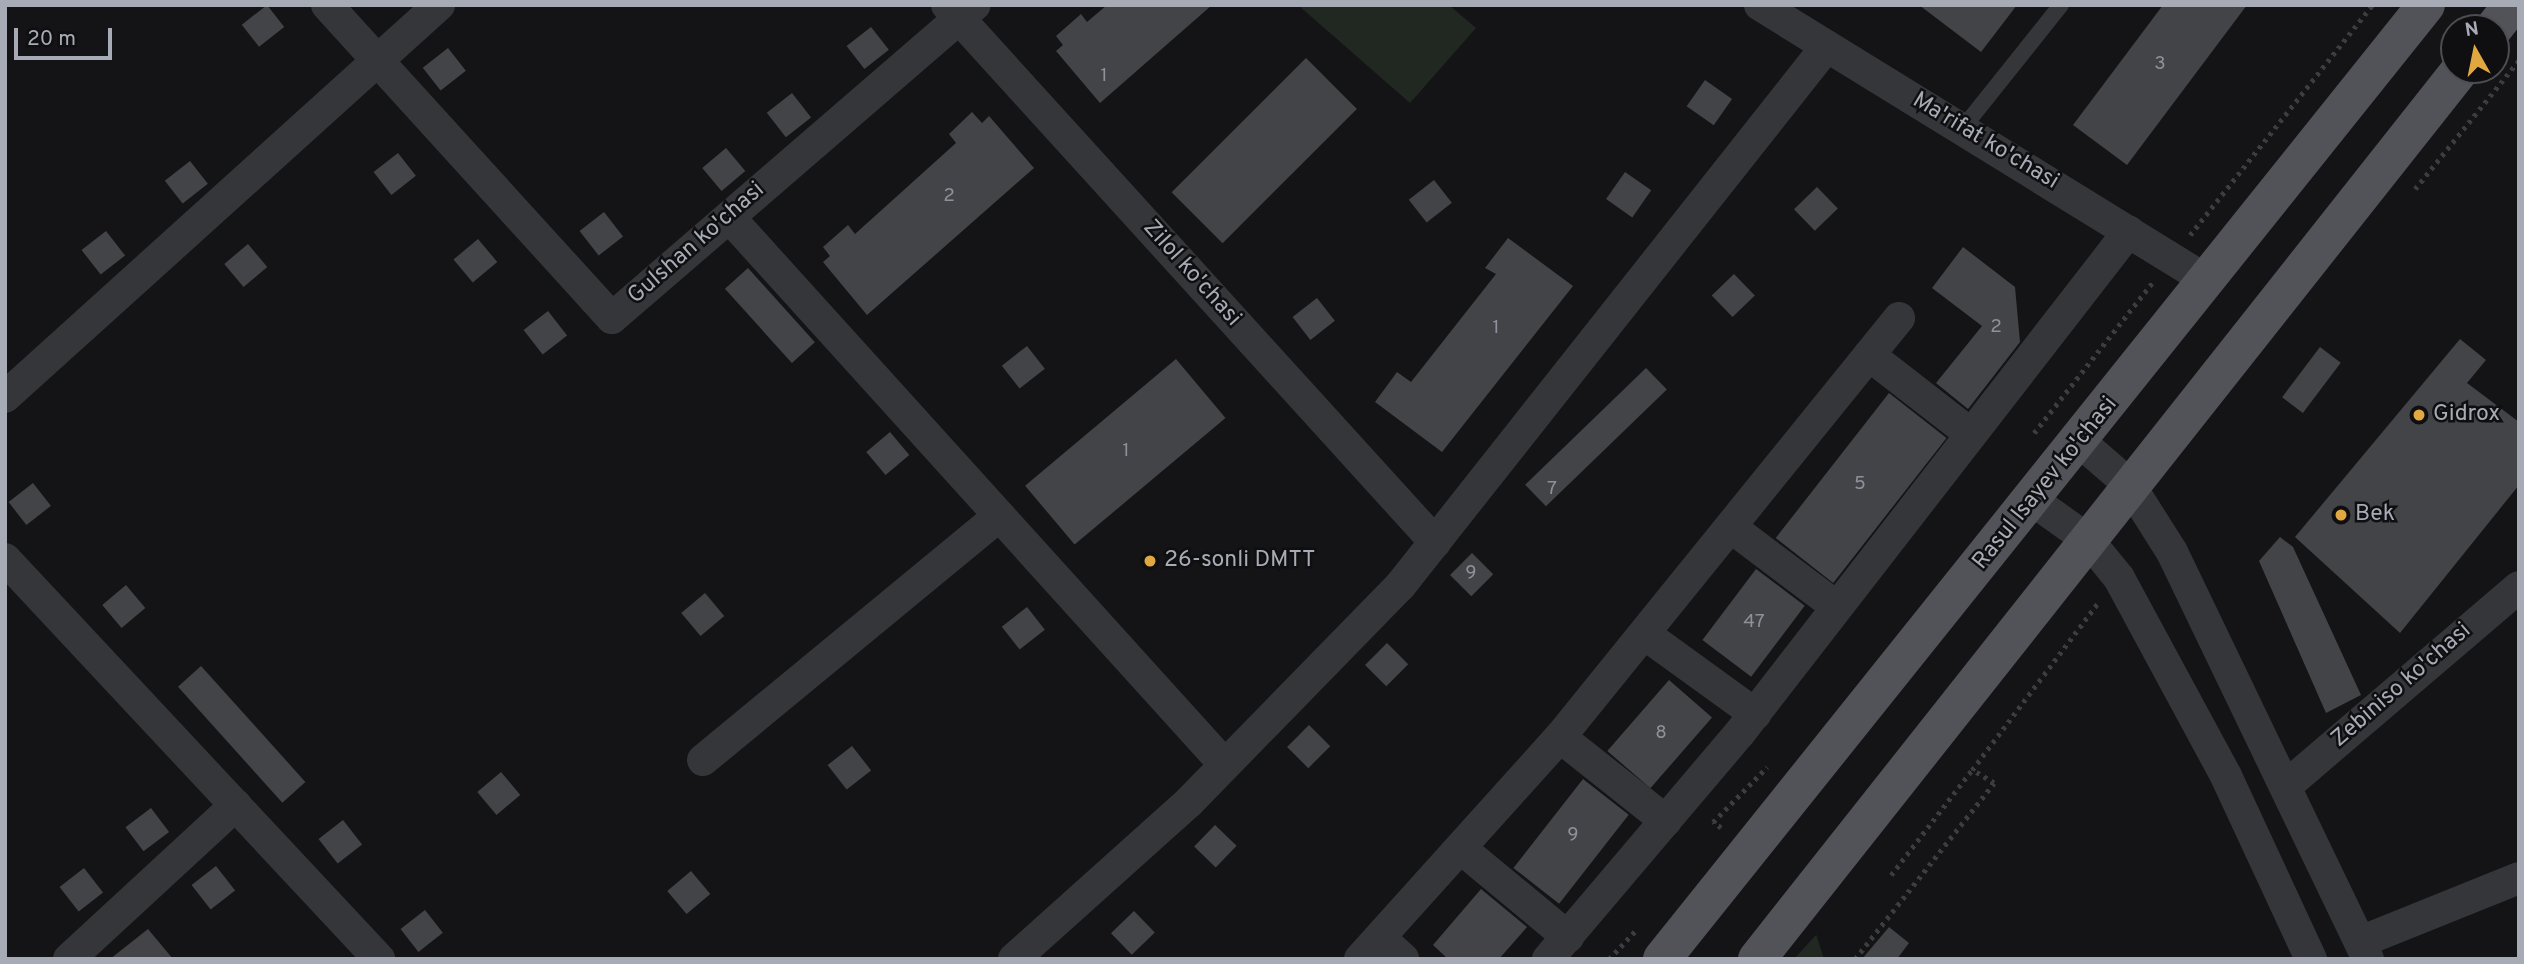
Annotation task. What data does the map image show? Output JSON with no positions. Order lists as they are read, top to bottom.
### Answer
{
  "streets": {
    "main road": ["Rasul Isayev ko'chasi"],
    "street": [
      "Ma'rifat ko'chasi",
      "Gulshan ko'chasi",
      "Zilol ko'chasi",
      "Zebiniso ko'chasi"
    ]
  },
  "crossings": [
    ["Ma'rifat ko'chasi", "Rasul Isayev ko'chasi"],
    ["Gulshan ko'chasi", "Zilol ko'chasi"]
  ],
  "places": ["Gidrox", "Bek", "26-sonli DMTT"],
  "house_numbers": [
    "3",
    "1",
    "2",
    "2",
    "1",
    "1",
    "5",
    "7",
    "9",
    "47",
    "8",
    "9"
  ],
  "scale_bar": "20 m",
  "north": "top"
}
